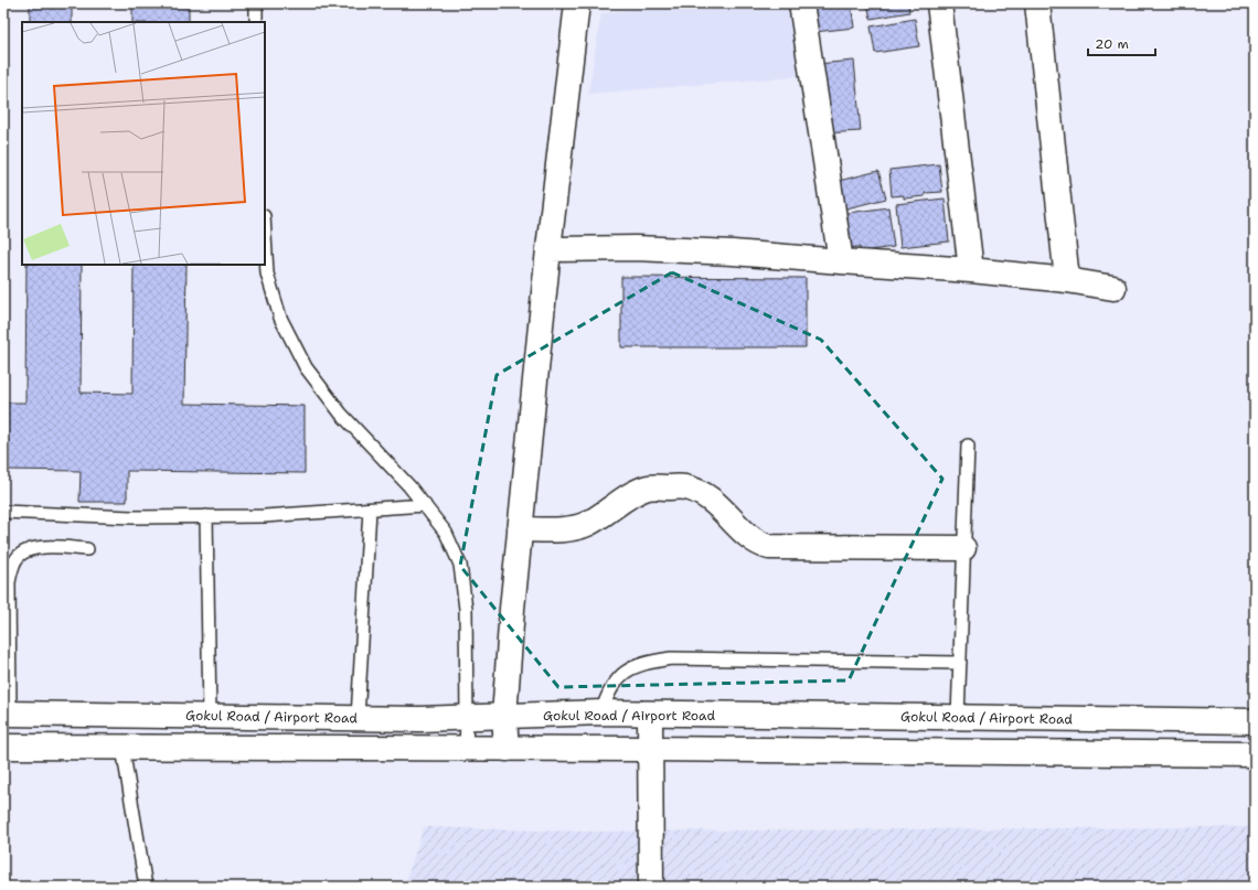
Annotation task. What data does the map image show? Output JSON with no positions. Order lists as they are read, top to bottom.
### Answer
{
  "streets": {
    "street": ["Gokul Road / Airport Road"]
  },
  "scale_bar": "20 m"
}
